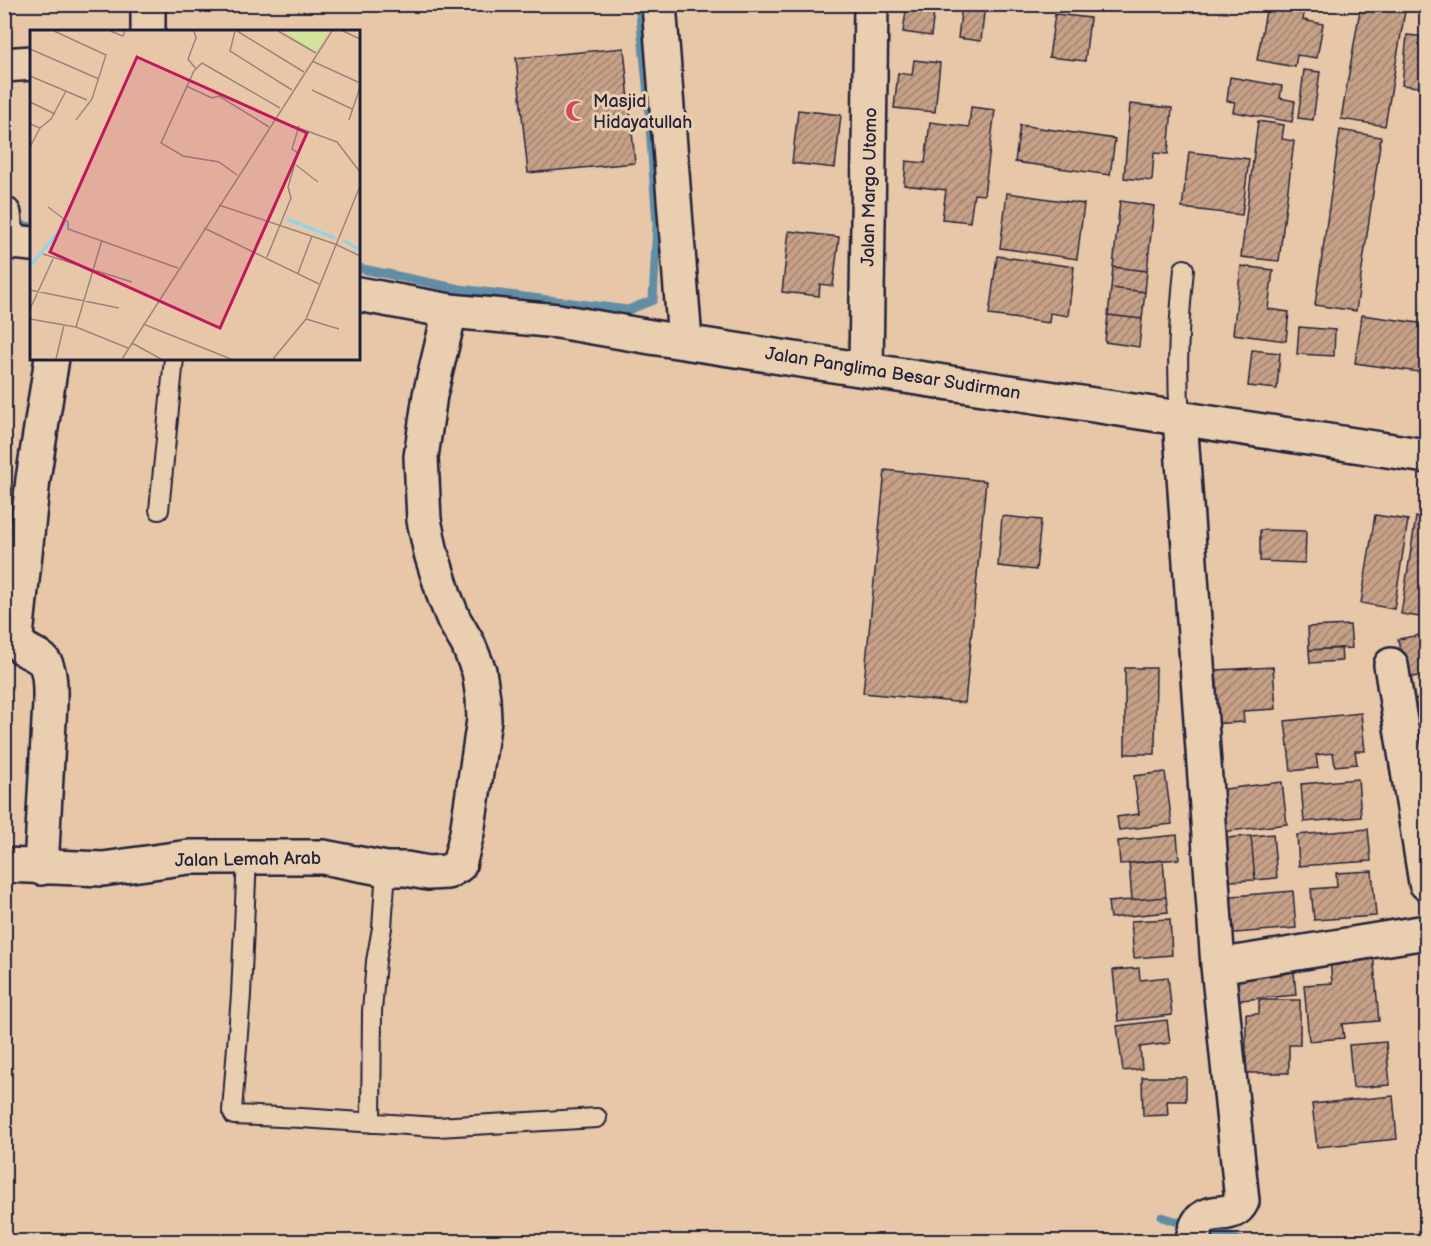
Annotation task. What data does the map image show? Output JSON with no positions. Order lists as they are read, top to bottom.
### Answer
{
  "streets": {
    "street": ["Jalan Margo Utomo", "Jalan Panglima Besar Sudirman", "Jalan Lemah Arab"]
  },
  "crossings": [
    ["Jalan Margo Utomo", "Jalan Panglima Besar Sudirman"],
    ["Jalan Panglima Besar Sudirman", "Jalan Lemah Arab"]
  ],
  "places": {
    "mosque": ["Masjid Hidayatullah"]
  }
}
